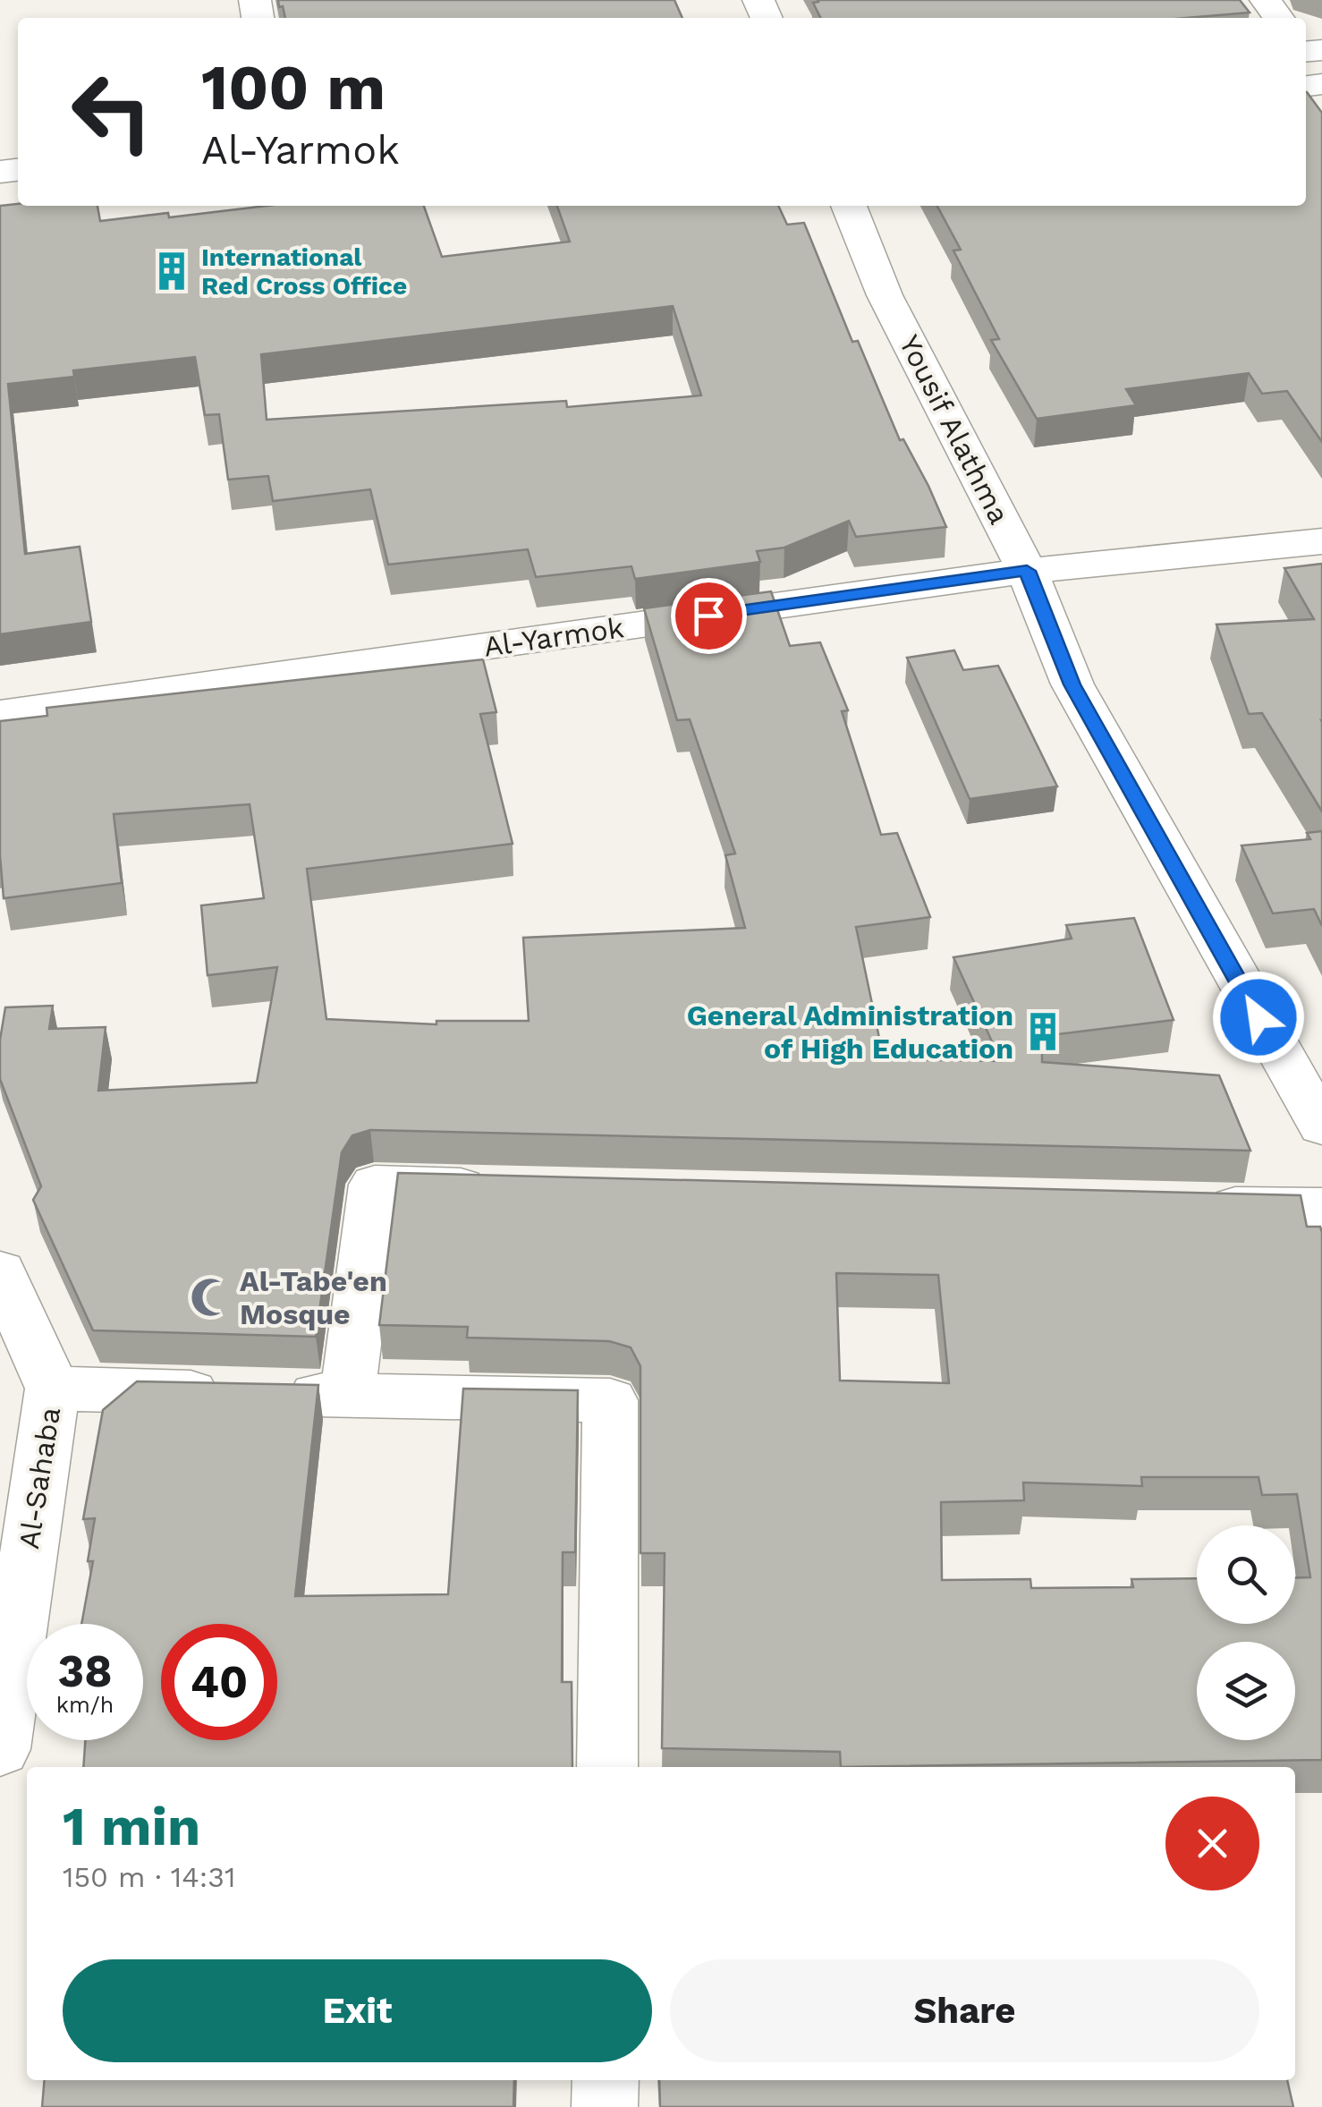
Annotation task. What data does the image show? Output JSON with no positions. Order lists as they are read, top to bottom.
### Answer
{
  "streets": {
    "street": ["Yousif Alathma", "Al-Yarmok", "Al-Sahaba"]
  },
  "crossings": [
    ["Yousif Alathma", "Al-Yarmok"]
  ],
  "places": {
    "building": ["International Red Cross Office", "General Administration of High Education"],
    "mosque": ["Al-Tabe'en Mosque"]
  },
  "page": {
    "turn": ["100 m", "Al-Yarmok"],
    "speed": "38 km/h",
    "limit": "40",
    "heading": ["1 min", "150 m · 14:31"],
    "buttons": ["Exit", "Share"]
  }
}
